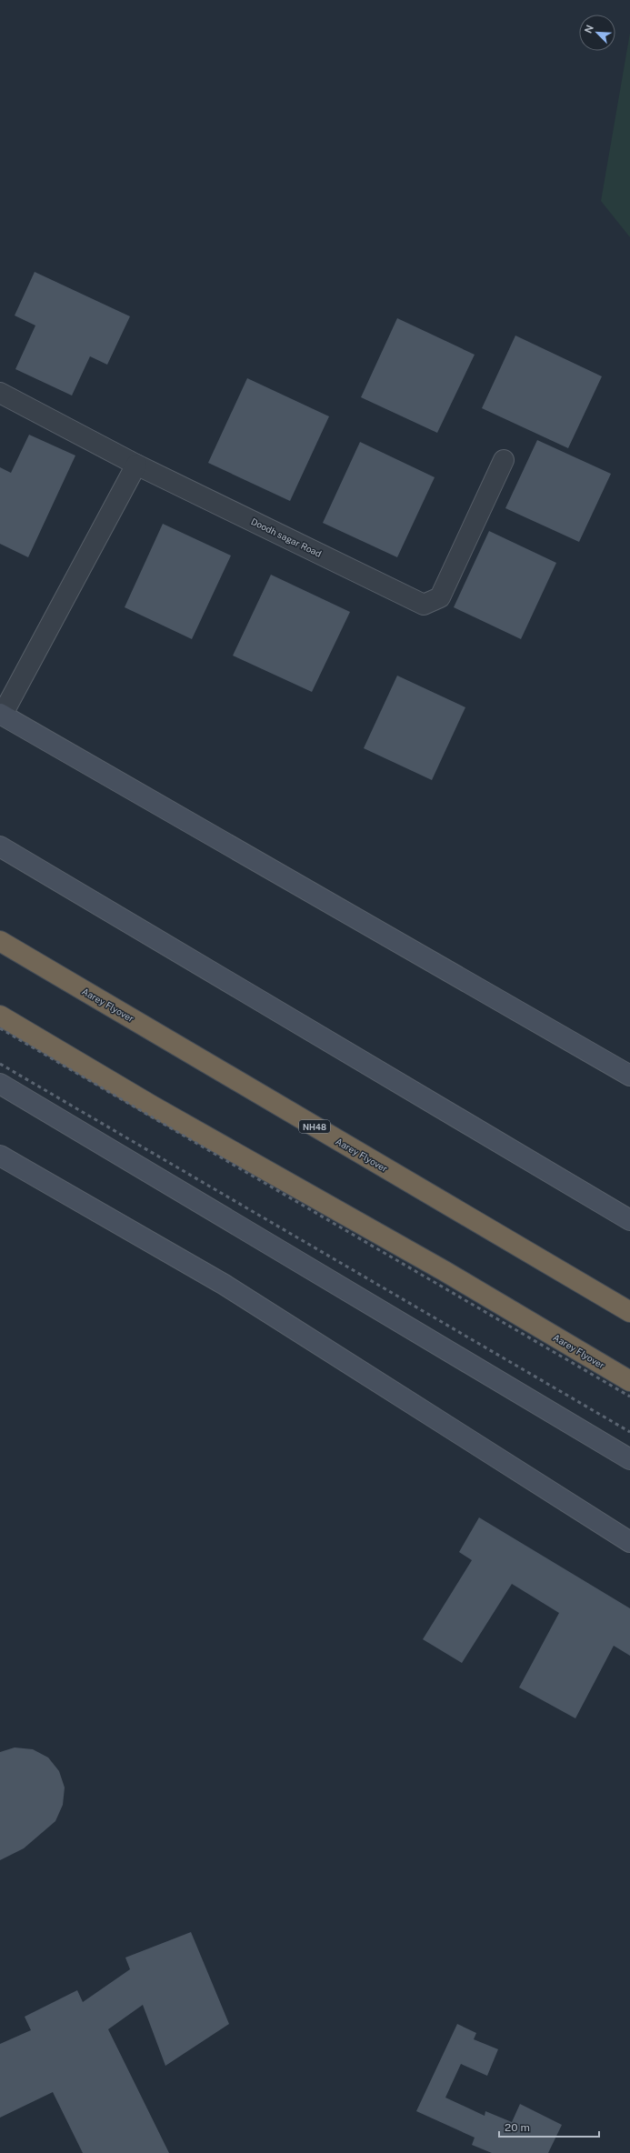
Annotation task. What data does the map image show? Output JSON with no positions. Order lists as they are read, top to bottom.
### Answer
{
  "streets": {
    "highway": ["Aarey Flyover", "NH48"],
    "street": ["Doodh sagar Road"]
  },
  "scale_bar": "20 m",
  "north": "top left"
}
